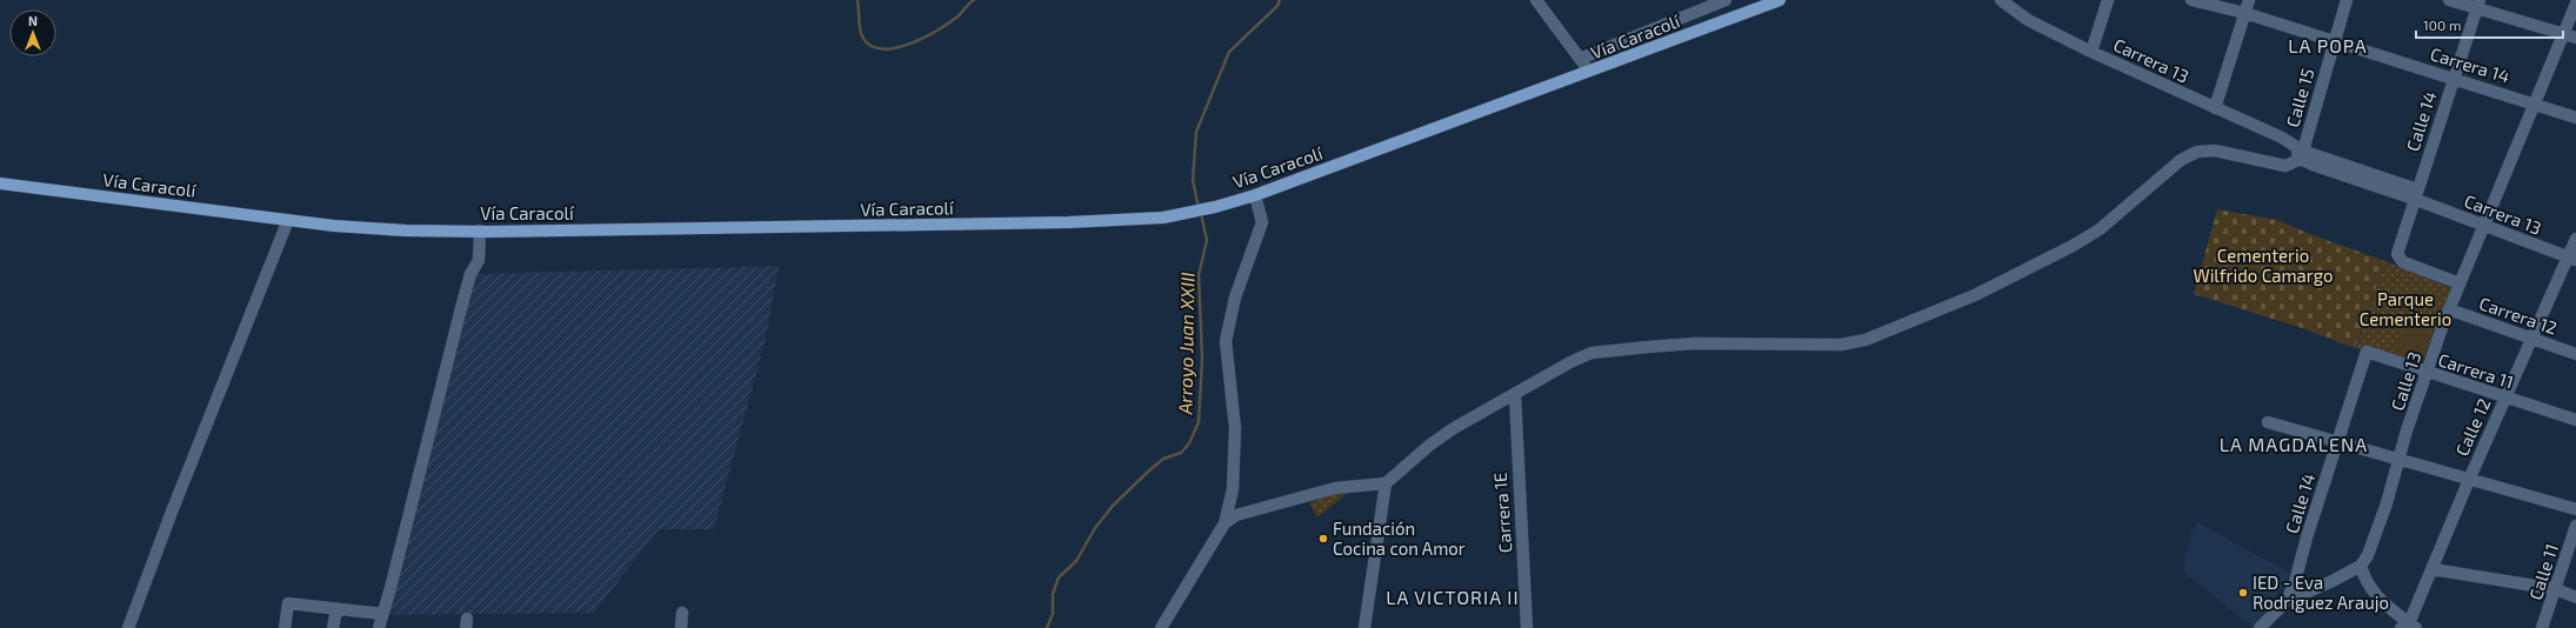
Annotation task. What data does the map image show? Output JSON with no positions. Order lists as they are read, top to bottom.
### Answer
{
  "streets": {
    "main road": ["Vía Caracolí"],
    "street": [
      "Carrera 13",
      "Carrera 14",
      "Calle 15",
      "Calle 14",
      "Carrera 12",
      "Carrera 11",
      "Calle 13",
      "Calle 12",
      "Carrera 1E",
      "Calle 11"
    ]
  },
  "crossings": [
    ["Carrera 13", "Calle 15"],
    ["Carrera 13", "Calle 14"],
    ["Carrera 13", "Calle 13"],
    ["Carrera 13", "Calle 12"],
    ["Carrera 14", "Calle 15"],
    ["Carrera 14", "Calle 14"],
    ["Carrera 14", "Calle 13"],
    ["Calle 14", "Carrera 12"],
    ["Calle 14", "Carrera 11"],
    ["Carrera 12", "Calle 13"],
    ["Carrera 12", "Calle 12"],
    ["Carrera 11", "Calle 13"],
    ["Carrera 11", "Calle 12"]
  ],
  "districts": ["LA POPA", "LA MAGDALENA", "LA VICTORIA II"],
  "water": ["Arroyo Juan XXIII"],
  "parks": ["Cementerio Wilfrido Camargo", "Parque Cementerio"],
  "places": ["Fundación Cocina con Amor", "IED - Eva Rodriguez Araujo"],
  "scale_bar": "100 m",
  "north": "top"
}
